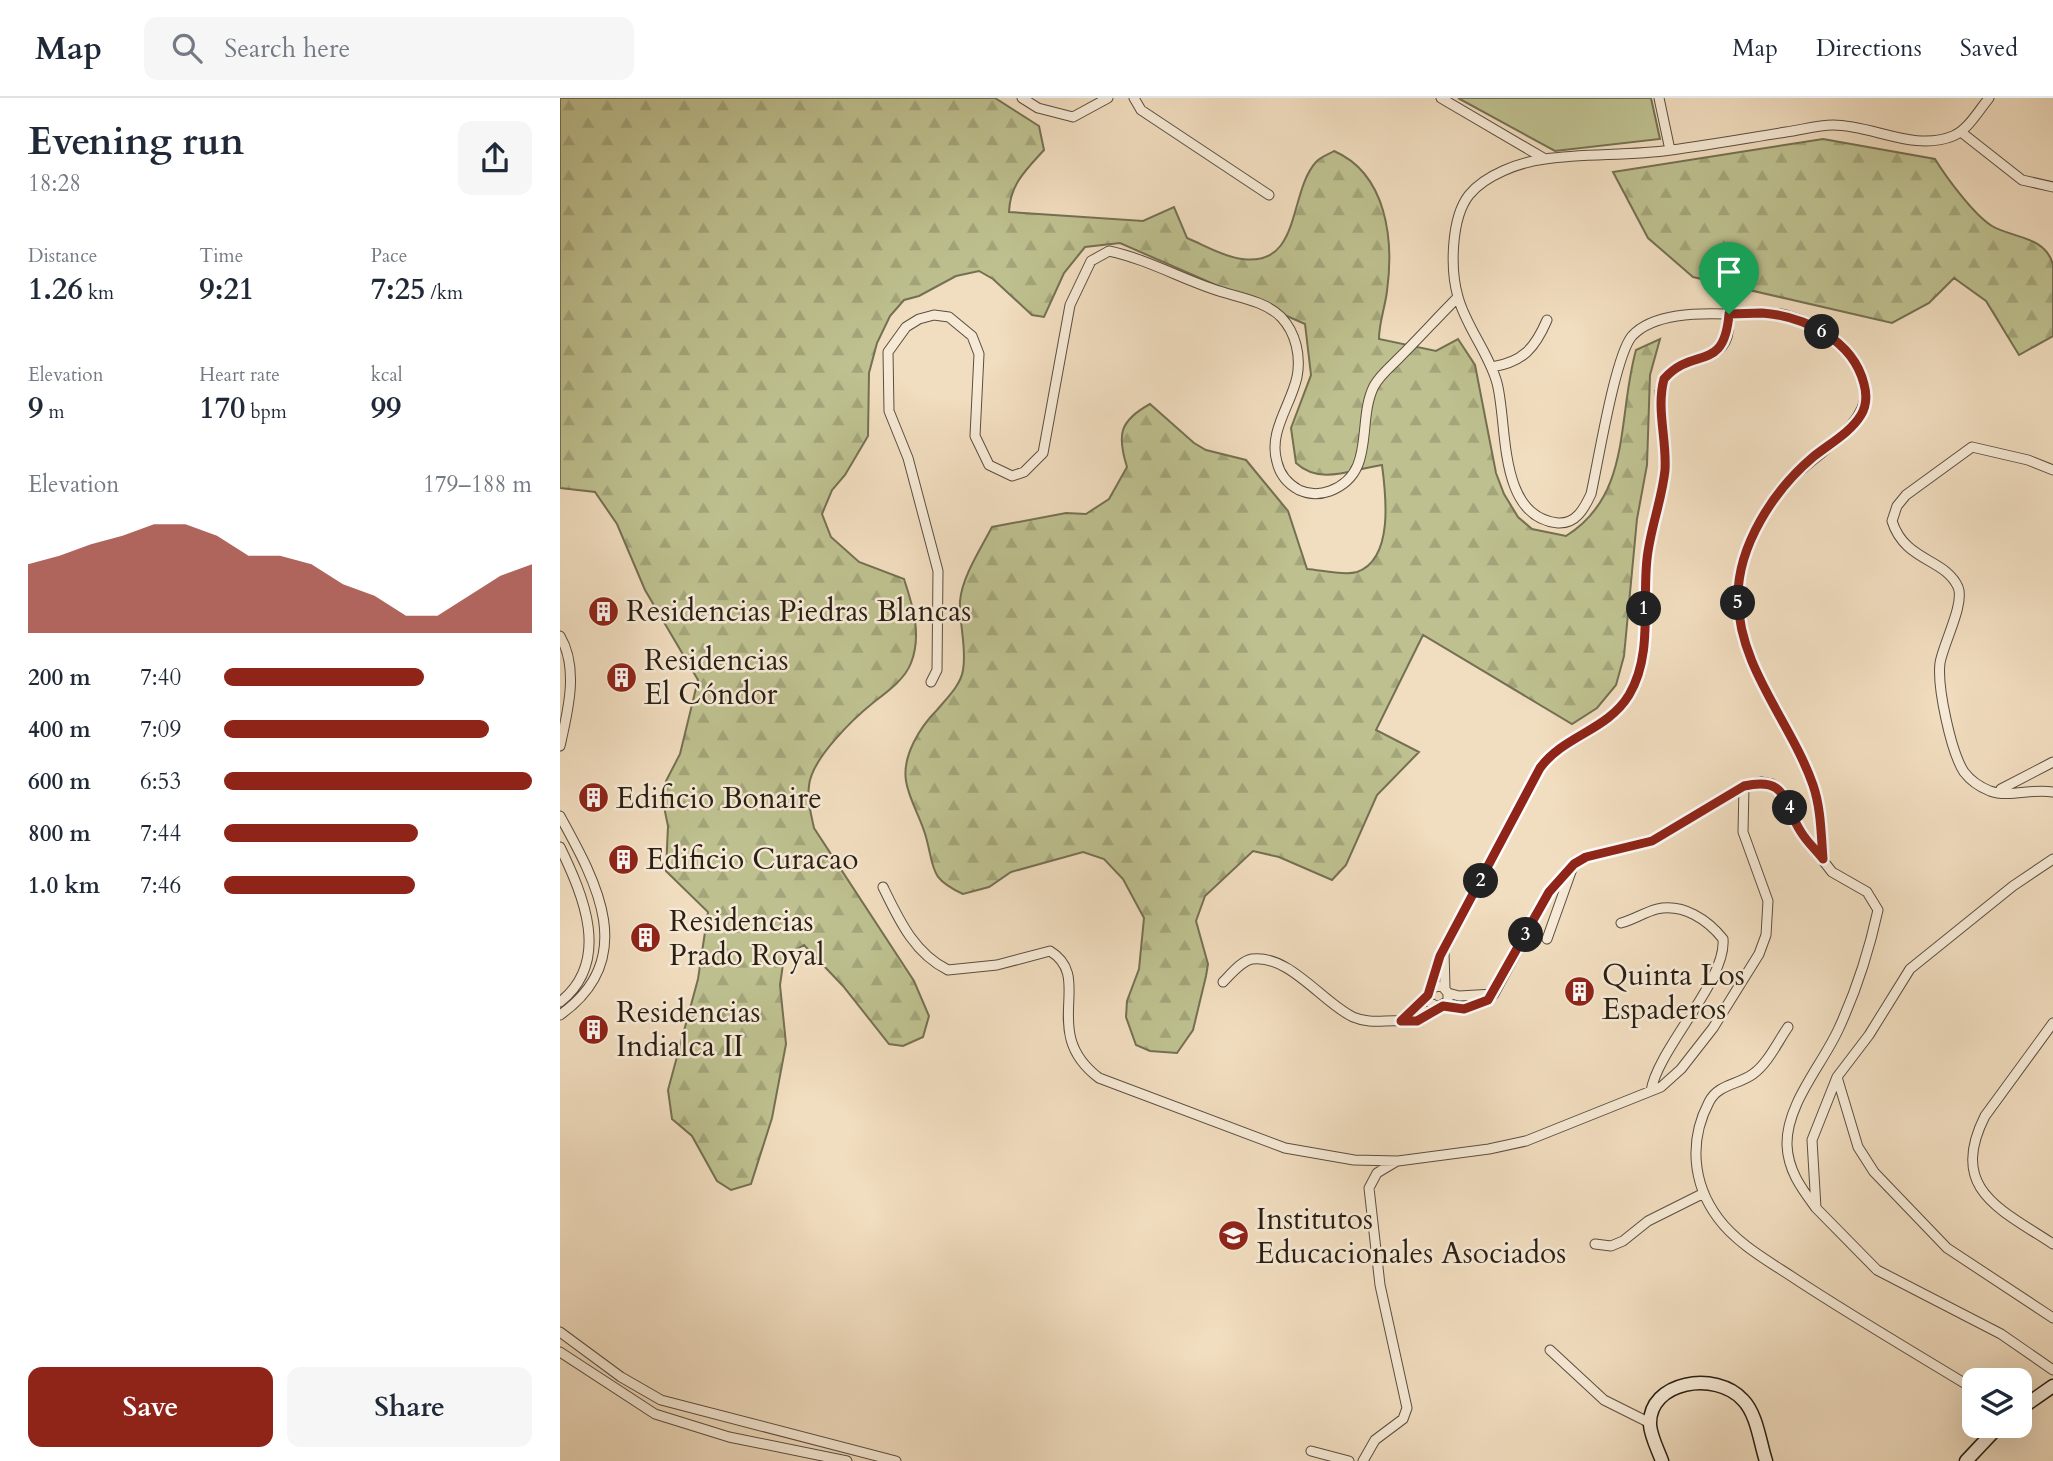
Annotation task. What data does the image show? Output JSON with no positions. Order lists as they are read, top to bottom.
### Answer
{
  "places": {
    "building": [
      "Residencias Piedras Blancas",
      "Residencias El Cóndor",
      "Edificio Bonaire",
      "Edificio Curacao",
      "Residencias Prado Royal",
      "Quinta Los Espaderos",
      "Residencias Indialca II"
    ],
    "school or university": ["Institutos Educacionales Asociados"]
  },
  "page": {
    "header": "Map",
    "search": "Search here",
    "nav": ["Map", "Directions", "Saved"],
    "heading": ["Evening run", "18:28"],
    "stats": [
      ["Distance", "1.26 km"],
      ["Time", "9:21"],
      ["Pace", "7:25 /km"],
      ["Elevation", "9 m"],
      ["Heart rate", "170 bpm"],
      ["kcal", "99"]
    ],
    "pins": [
      "6",
      "5",
      "1",
      "4",
      "2",
      "3"
    ],
    "chart": ["Elevation", "179–188 m"],
    "list": [
      {
        "name": "200 m",
        "note": "7:40"
      },
      {
        "name": "400 m",
        "note": "7:09"
      },
      {
        "name": "600 m",
        "note": "6:53"
      },
      {
        "name": "800 m",
        "note": "7:44"
      },
      {
        "name": "1.0 km",
        "note": "7:46"
      }
    ],
    "buttons": ["Save", "Share"]
  }
}
